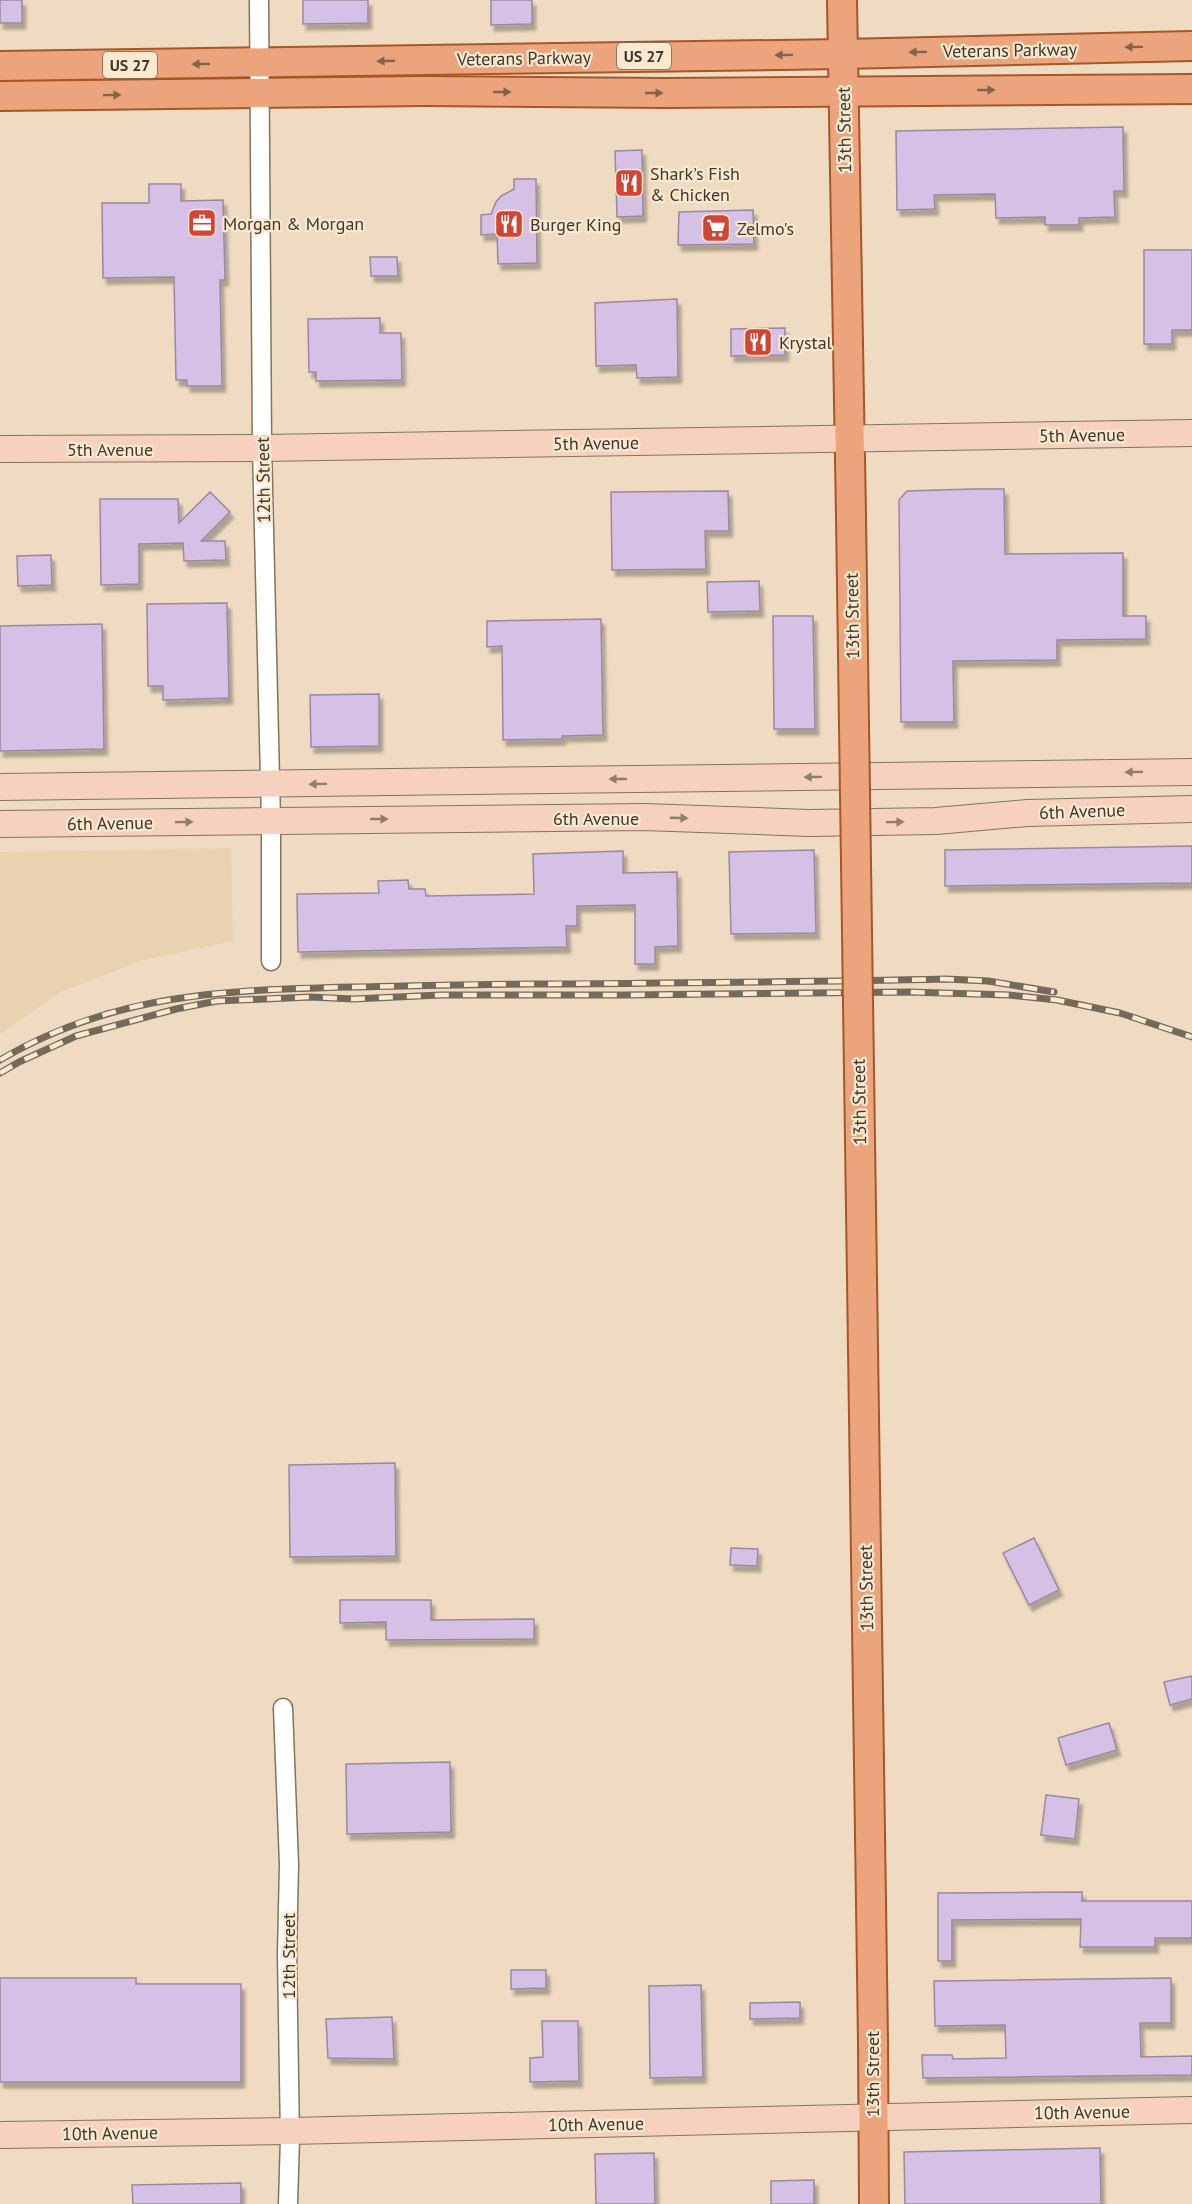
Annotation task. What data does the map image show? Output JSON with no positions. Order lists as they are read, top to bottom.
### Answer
{
  "streets": {
    "main road": ["Veterans Parkway", "US 27", "13th Street"],
    "street": [
      "5th Avenue",
      "12th Street",
      "6th Avenue",
      "10th Avenue"
    ]
  },
  "crossings": [
    ["Veterans Parkway", "13th Street"],
    ["Veterans Parkway", "12th Street"],
    ["13th Street", "5th Avenue"],
    ["13th Street", "10th Avenue"],
    ["5th Avenue", "12th Street"],
    ["12th Street", "6th Avenue"],
    ["12th Street", "10th Avenue"]
  ],
  "places": {
    "restaurant": ["Shark's Fish & Chicken", "Burger King", "Krystal"],
    "office": ["Morgan & Morgan"],
    "supermarket": ["Zelmo's"]
  }
}
